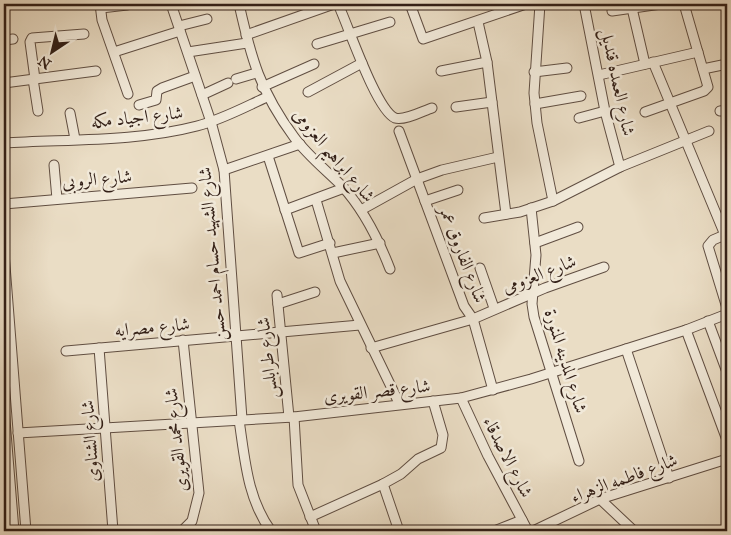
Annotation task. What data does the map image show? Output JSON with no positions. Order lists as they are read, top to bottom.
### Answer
{
  "streets": {
    "street": [
      "شارع العمده قنديل",
      "شارع اجياد مكه",
      "شارع ابراهيم العزومى",
      "شارع الروبى",
      "شارع الشهيد حسام احمد حسن",
      "شارع الفاروق عمر",
      "شارع العزومى",
      "شارع مصرايه",
      "شارع طرابلس",
      "شارع المدينه المنورة",
      "شارع قصر القويرى",
      "شارع محمد القويرى",
      "شارع الشناوى",
      "شارع الاصدقاء",
      "شارع فاطمه الزهراء"
    ]
  },
  "crossings": [
    ["شارع اجياد مكه", "شارع ابراهيم العزومى"],
    ["شارع اجياد مكه", "شارع الشهيد حسام احمد حسن"],
    ["شارع الشهيد حسام احمد حسن", "شارع مصرايه"],
    ["شارع الشهيد حسام احمد حسن", "شارع قصر القويرى"],
    ["شارع الفاروق عمر", "شارع العزومى"],
    ["شارع الفاروق عمر", "شارع قصر القويرى"],
    ["شارع العزومى", "شارع المدينه المنورة"],
    ["شارع مصرايه", "شارع طرابلس"],
    ["شارع مصرايه", "شارع محمد القويرى"],
    ["شارع مصرايه", "شارع الشناوى"],
    ["شارع طرابلس", "شارع قصر القويرى"],
    ["شارع المدينه المنورة", "شارع قصر القويرى"],
    ["شارع قصر القويرى", "شارع محمد القويرى"],
    ["شارع قصر القويرى", "شارع الشناوى"],
    ["شارع قصر القويرى", "شارع الاصدقاء"]
  ],
  "north": "bottom left"
}
